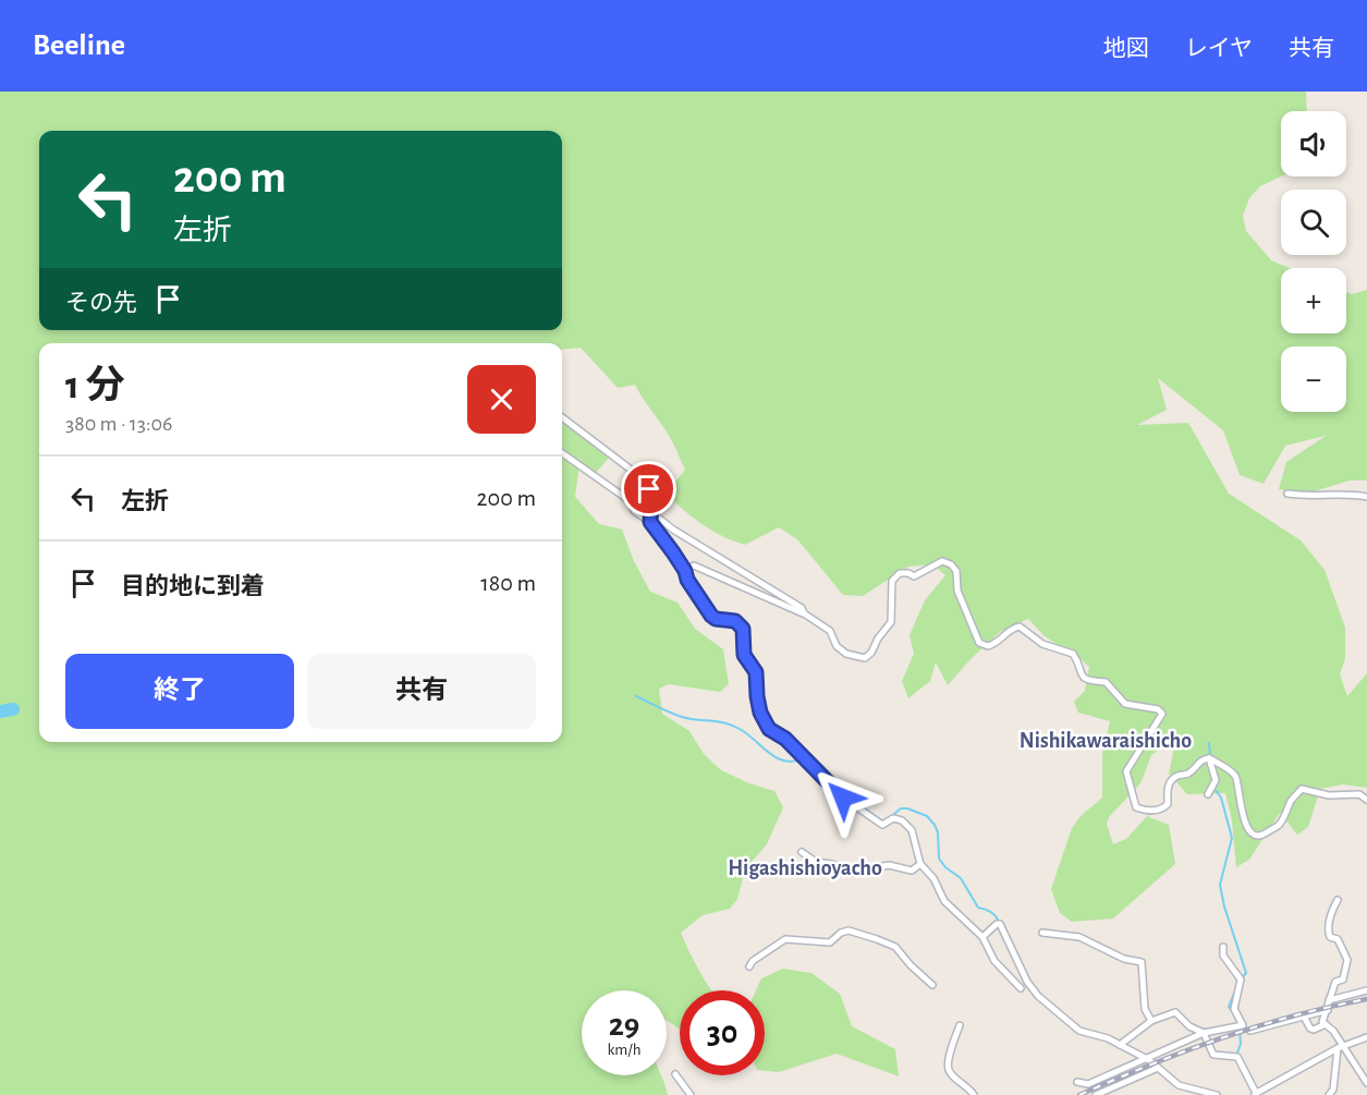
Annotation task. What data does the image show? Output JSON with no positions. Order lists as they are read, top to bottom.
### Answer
{
  "districts": ["Nishikawaraishicho", "Higashishioyacho"],
  "page": {
    "header": "Beeline",
    "nav": ["地図", "レイヤ", "共有"],
    "map_buttons": ["+", "−"],
    "turn": ["200 m", "左折"],
    "then": "その先",
    "heading": ["1 分", "380 m · 13:06"],
    "list": [
      {
        "name": "左折",
        "value": "200 m"
      },
      {
        "name": "目的地に到着",
        "value": "180 m"
      }
    ],
    "buttons": ["終了", "共有"],
    "speed": "29 km/h",
    "limit": "30"
  }
}
